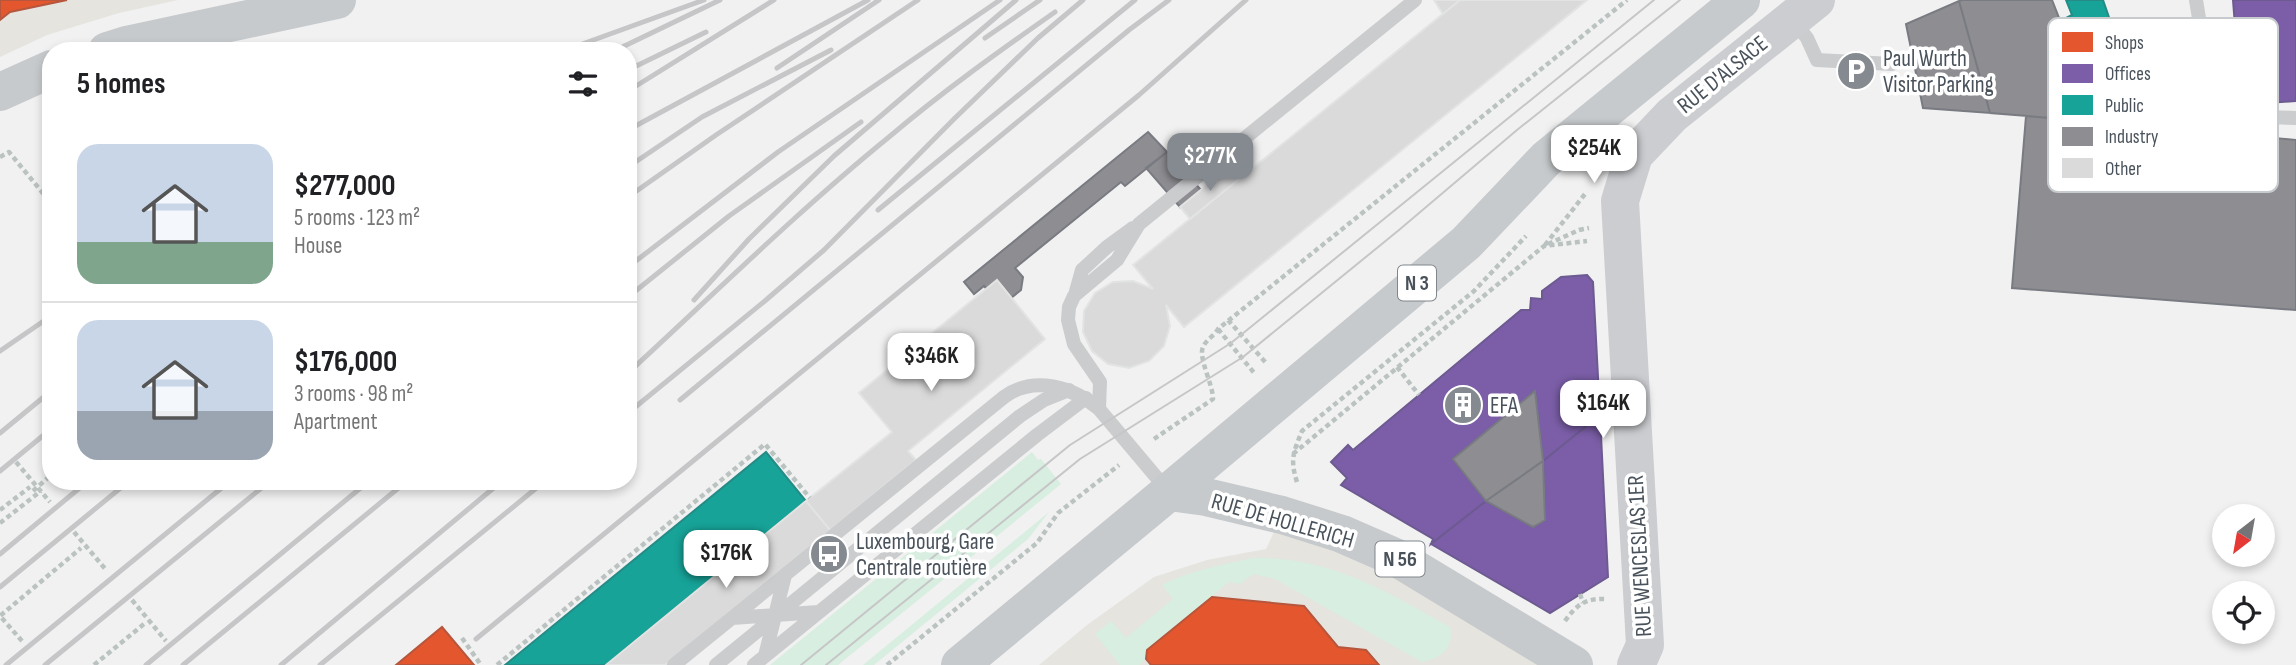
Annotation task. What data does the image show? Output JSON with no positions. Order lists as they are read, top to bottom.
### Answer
{
  "streets": {
    "main road": ["N 3", "RUE DE HOLLERICH", "N 56"],
    "street": ["RUE D'ALSACE", "RUE WENCESLAS 1ER"]
  },
  "crossings": [
    ["RUE D'ALSACE", "RUE WENCESLAS 1ER"],
    ["N 3", "RUE DE HOLLERICH"]
  ],
  "places": {
    "parking": ["Paul Wurth Visitor Parking"],
    "building": ["EFA"],
    "bus stop": ["Luxembourg, Gare Centrale routière"]
  },
  "legend": [
    "Shops",
    "Offices",
    "Public",
    "Industry",
    "Other"
  ],
  "north": "bottom left",
  "page": {
    "heading": "5 homes",
    "price": [
      "$254K",
      "$277K",
      "$346K",
      "$164K",
      "$176K"
    ],
    "list": [
      {
        "name": "$277,000",
        "note": "5 rooms · 123 m² · House"
      },
      {
        "name": "$176,000",
        "note": "3 rooms · 98 m² · Apartment"
      }
    ]
  }
}
